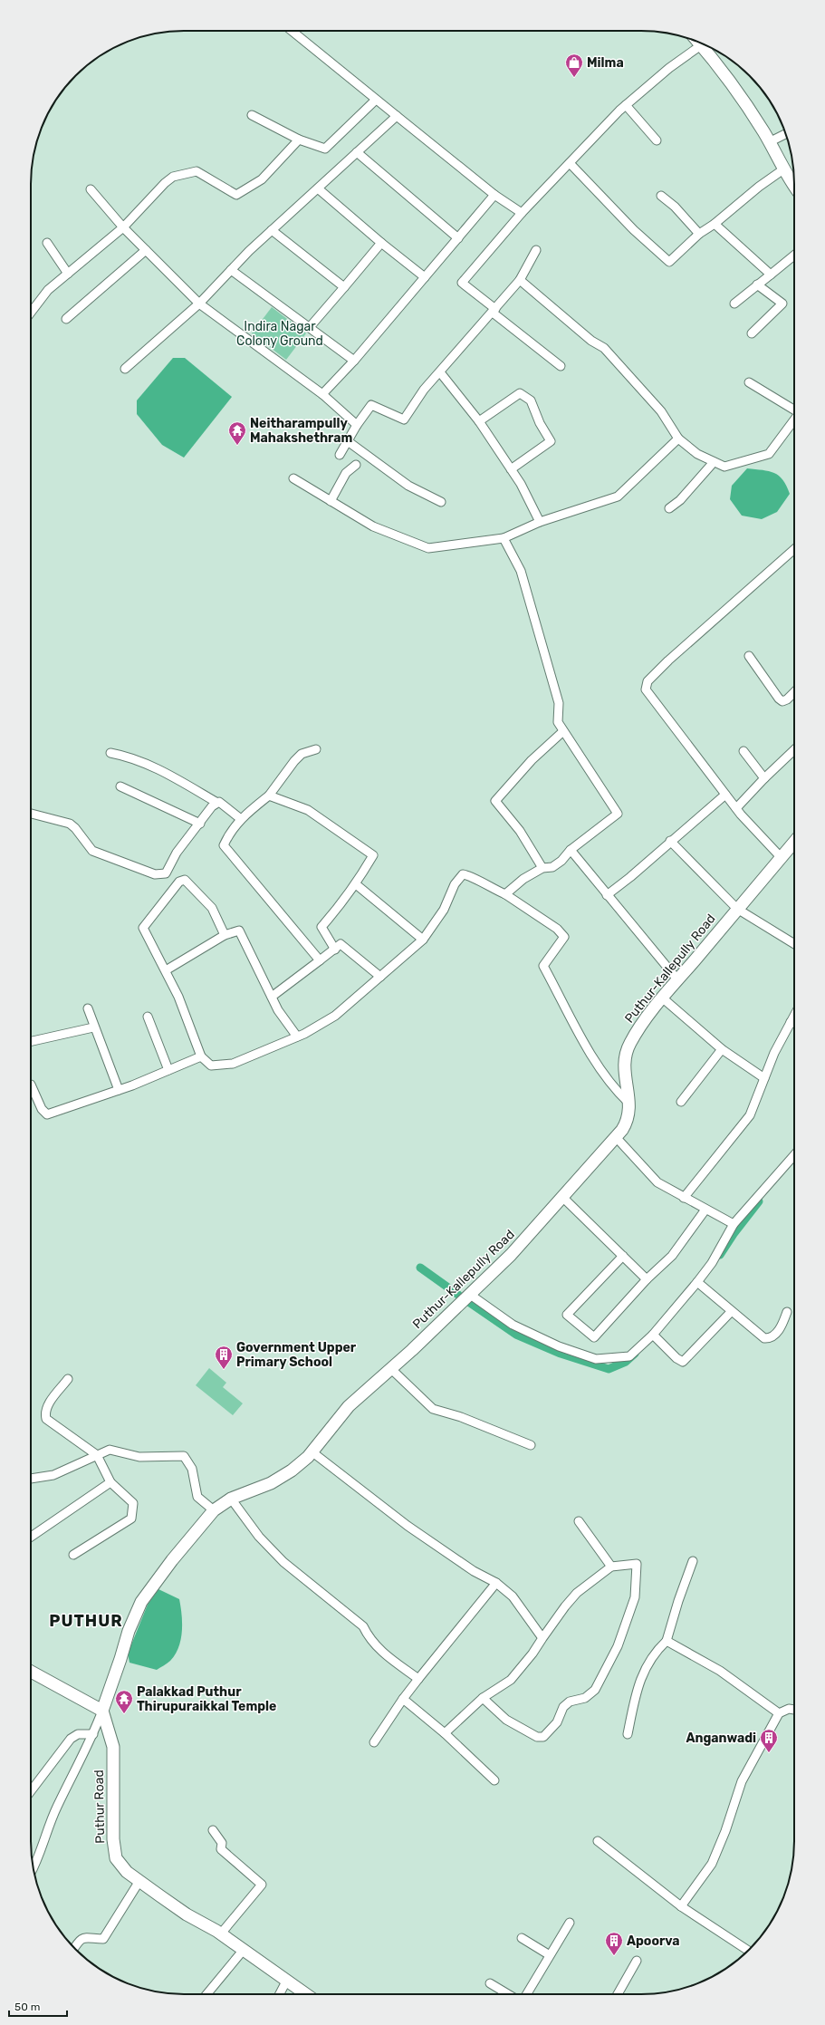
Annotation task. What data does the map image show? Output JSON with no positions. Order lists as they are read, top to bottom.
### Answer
{
  "streets": {
    "main road": ["Puthur-Kallepully Road", "Puthur Road"]
  },
  "crossings": [
    ["Puthur-Kallepully Road", "Puthur Road"]
  ],
  "districts": ["PUTHUR"],
  "parks": ["Indira Nagar Colony Ground"],
  "places": {
    "shop": ["Milma"],
    "temple": ["Neitharampully Mahakshethram", "Palakkad Puthur Thirupuraikkal Temple"],
    "building": ["Government Upper Primary School", "Anganwadi", "Apoorva"]
  },
  "scale_bar": "50 m"
}
